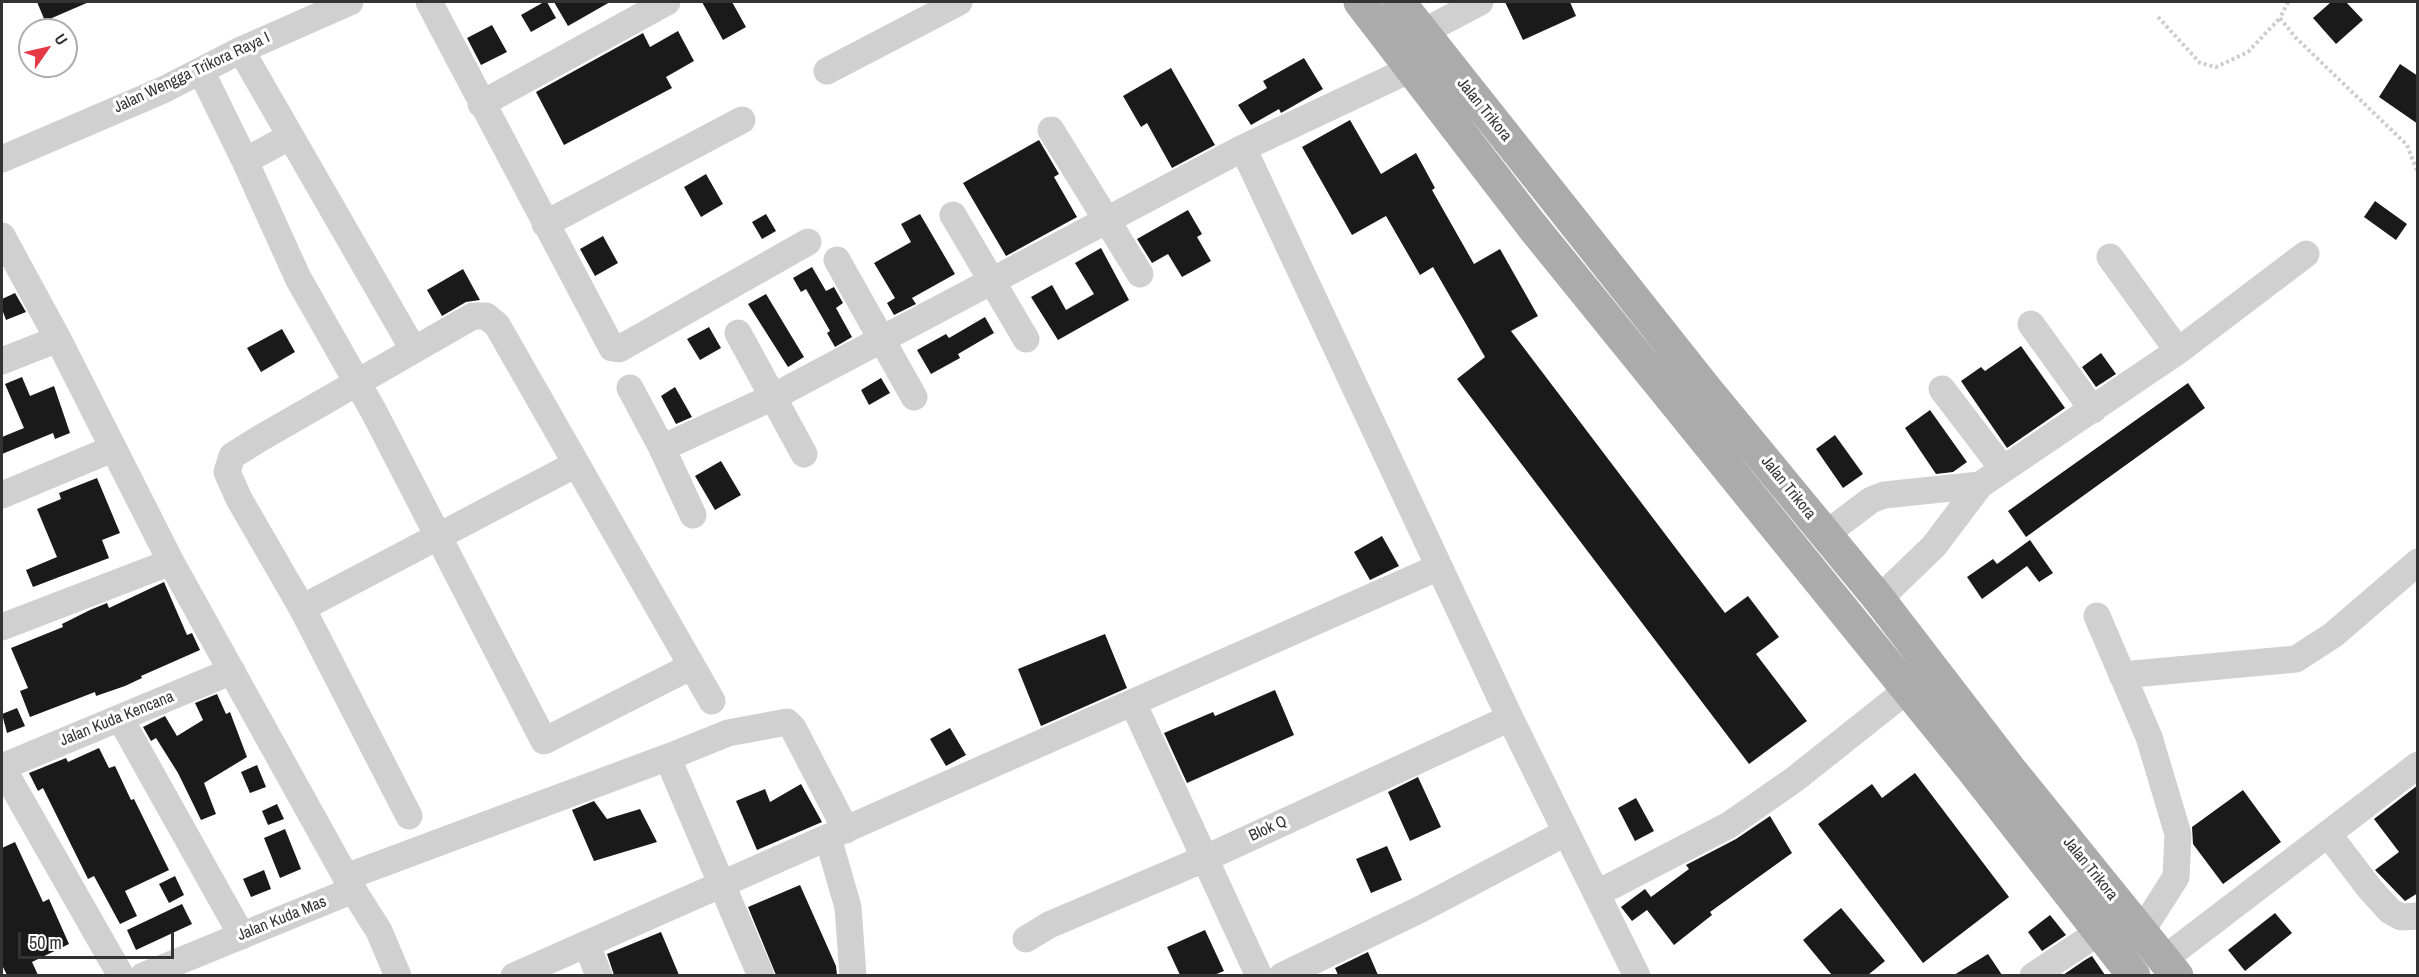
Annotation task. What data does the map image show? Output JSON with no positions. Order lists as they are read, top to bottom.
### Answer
{
  "streets": {
    "main road": ["Jalan Trikora"],
    "street": [
      "Jalan Wengga Trikora Raya I",
      "Jalan Kuda Kencana",
      "Blok Q",
      "Jalan Kuda Mas"
    ]
  },
  "scale_bar": "50 m",
  "north": "top right"
}
